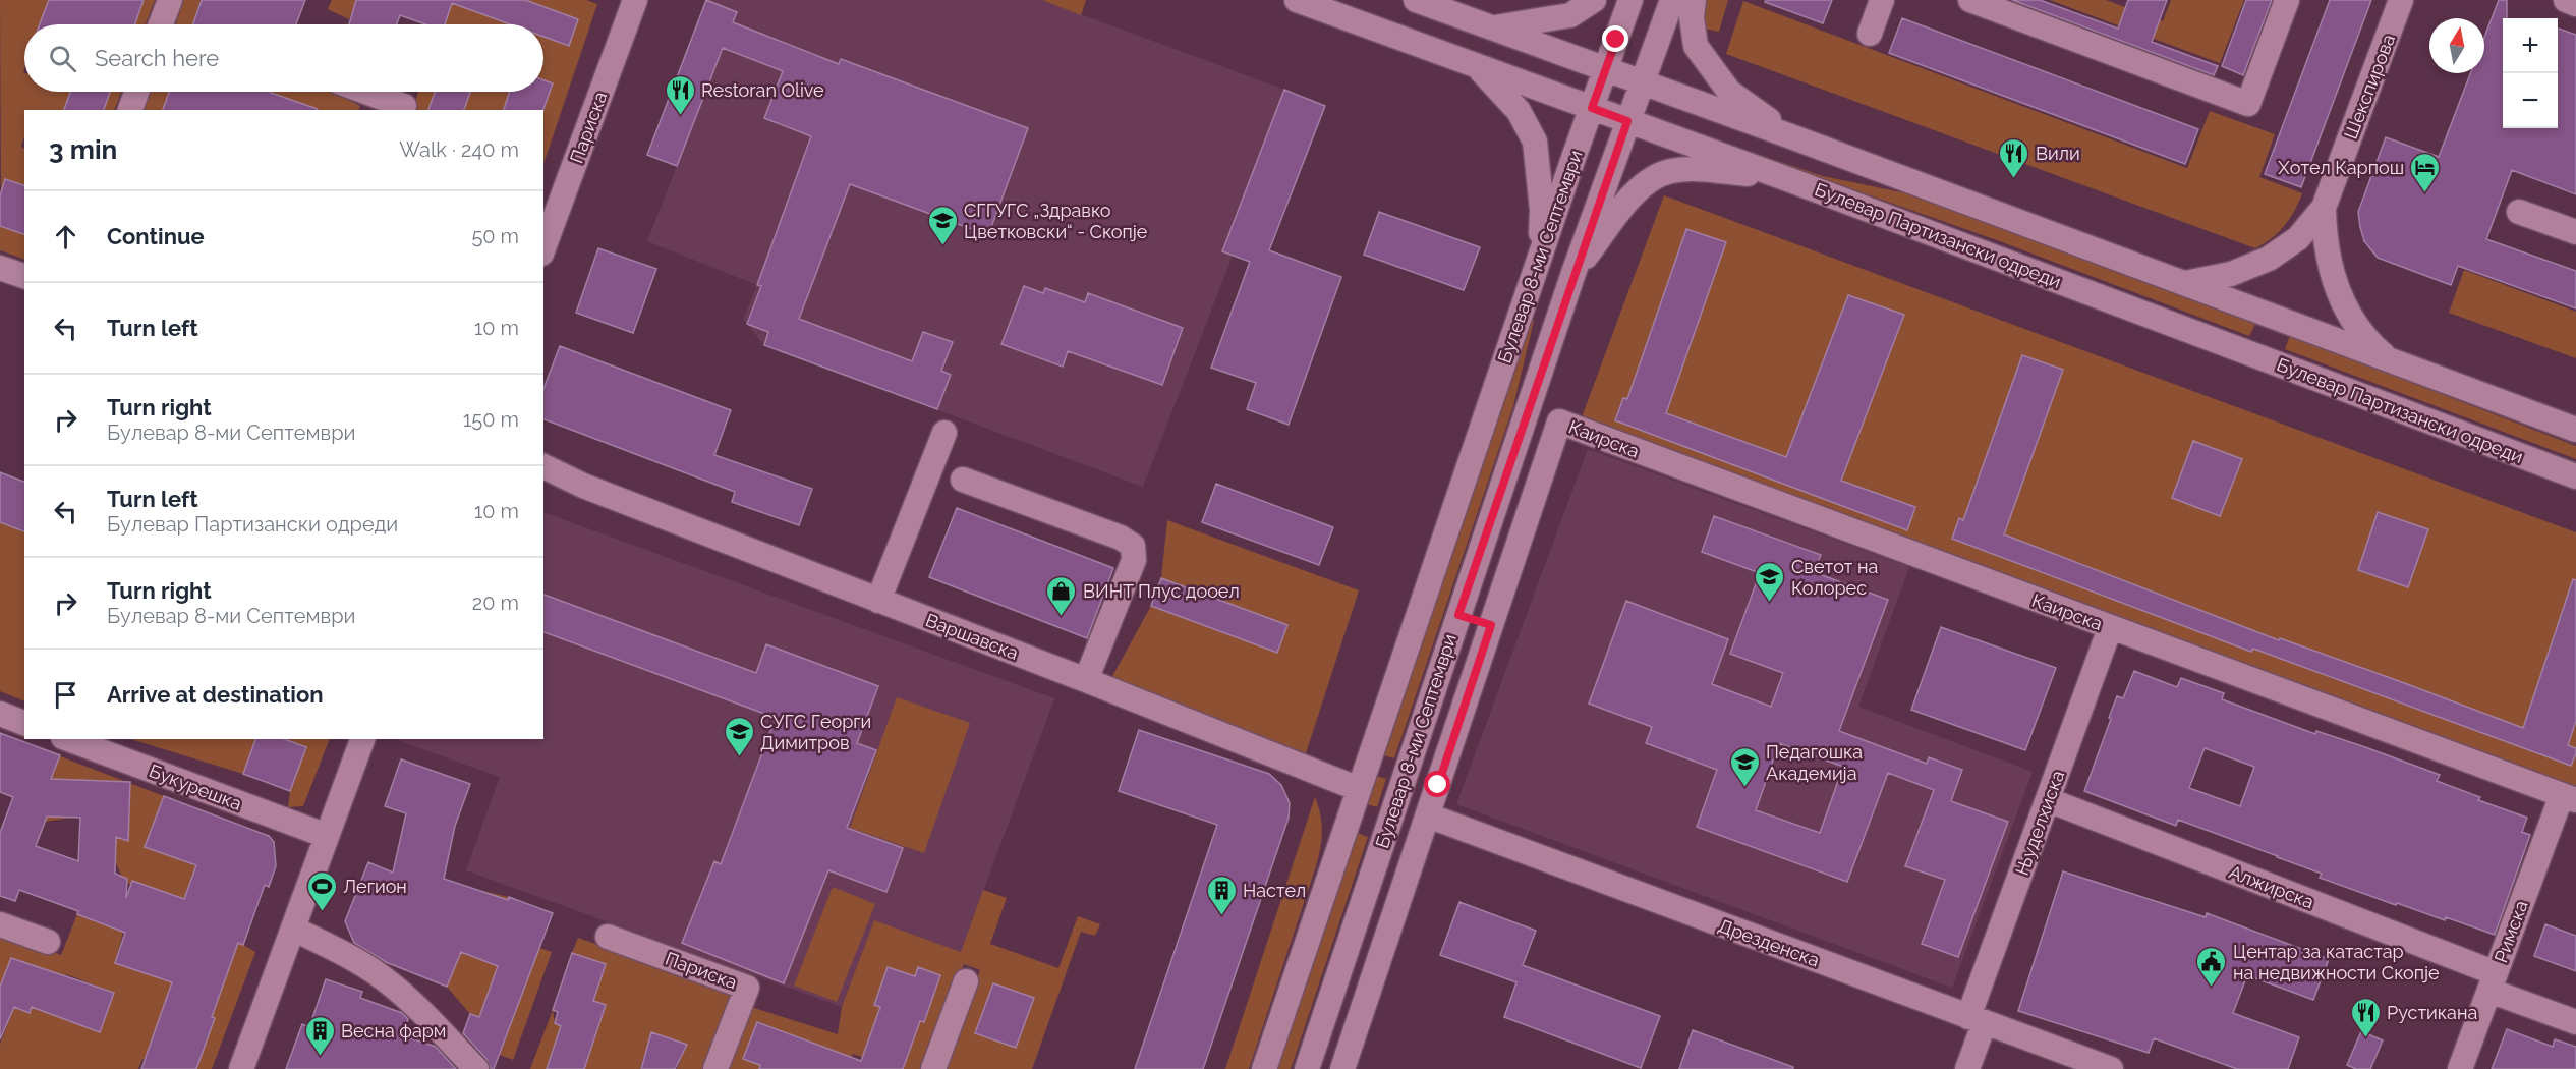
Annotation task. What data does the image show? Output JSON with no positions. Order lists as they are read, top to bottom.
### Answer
{
  "streets": {
    "street": [
      "Шекспирова",
      "Париска",
      "Булевар Партизански одреди",
      "Булевар 8-ми Септември",
      "Каирска",
      "Варшавска",
      "Букурешка",
      "Њуделхиска",
      "Алжирска",
      "Римска",
      "Дрезденска"
    ]
  },
  "crossings": [
    ["Булевар Партизански одреди", "Булевар 8-ми Септември"],
    ["Булевар 8-ми Септември", "Варшавска"],
    ["Каирска", "Њуделхиска"],
    ["Каирска", "Римска"],
    ["Њуделхиска", "Алжирска"],
    ["Њуделхиска", "Дрезденска"],
    ["Алжирска", "Римска"]
  ],
  "places": {
    "restaurant": ["Restoran Olive", "Вили", "Рустикана"],
    "hotel": ["Хотел Карпош"],
    "school or university": [
      "СГГУГС „Здравко Цветковски“ - Скопје",
      "Светот на Колорес",
      "СУГС Георги Димитров",
      "Педагошка Академија"
    ],
    "shop": ["ВИНТ Плус дооел"],
    "sports": ["Легион"],
    "building": ["Настел", "Весна фарм"],
    "public building": ["Центар за катастар на недвижности Скопје"]
  },
  "north": "top",
  "page": {
    "map_buttons": ["+", "−"],
    "search": "Search here",
    "heading": ["3 min", "Walk · 240 m"],
    "list": [
      ["Continue", "50 m"],
      ["Turn left", "10 m"],
      ["Turn right", "Булевар 8-ми Септември", "150 m"],
      ["Turn left", "Булевар Партизански одреди", "10 m"],
      ["Turn right", "Булевар 8-ми Септември", "20 m"],
      "Arrive at destination"
    ]
  }
}
